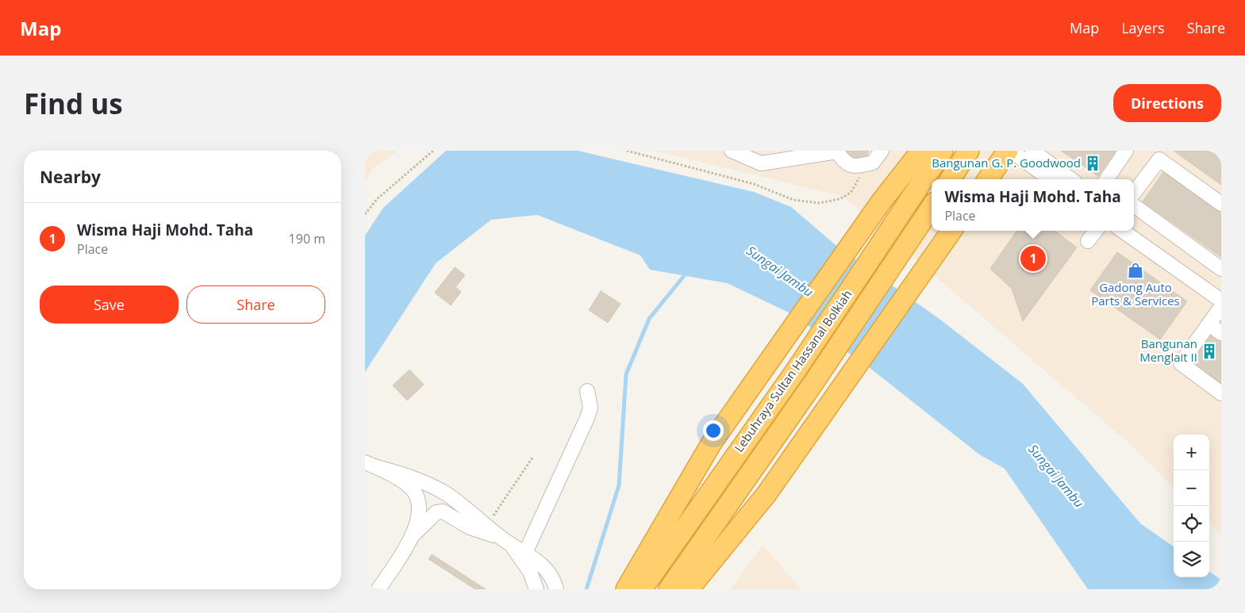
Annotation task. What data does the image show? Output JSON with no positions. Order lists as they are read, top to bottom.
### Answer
{
  "streets": {
    "highway": ["Lebuhraya Sultan Hassanal Bolkiah"]
  },
  "water": ["Sungai Jambu"],
  "places": {
    "building": ["Bangunan G. P. Goodwood", "Bangunan Menglait II"],
    "shop": ["Gadong Auto Parts & Services"]
  },
  "page": {
    "header": "Map",
    "nav": ["Map", "Layers", "Share"],
    "buttons": [
      "Directions",
      ["Save", "Share"]
    ],
    "title": "Find us",
    "heading": "Nearby",
    "popup": ["Wisma Haji Mohd. Taha", "Place"],
    "list": [
      {
        "mark": "1",
        "name": "Wisma Haji Mohd. Taha",
        "note": "Place",
        "value": "190 m"
      }
    ],
    "pins": "1",
    "map_buttons": ["+", "−"]
  }
}
